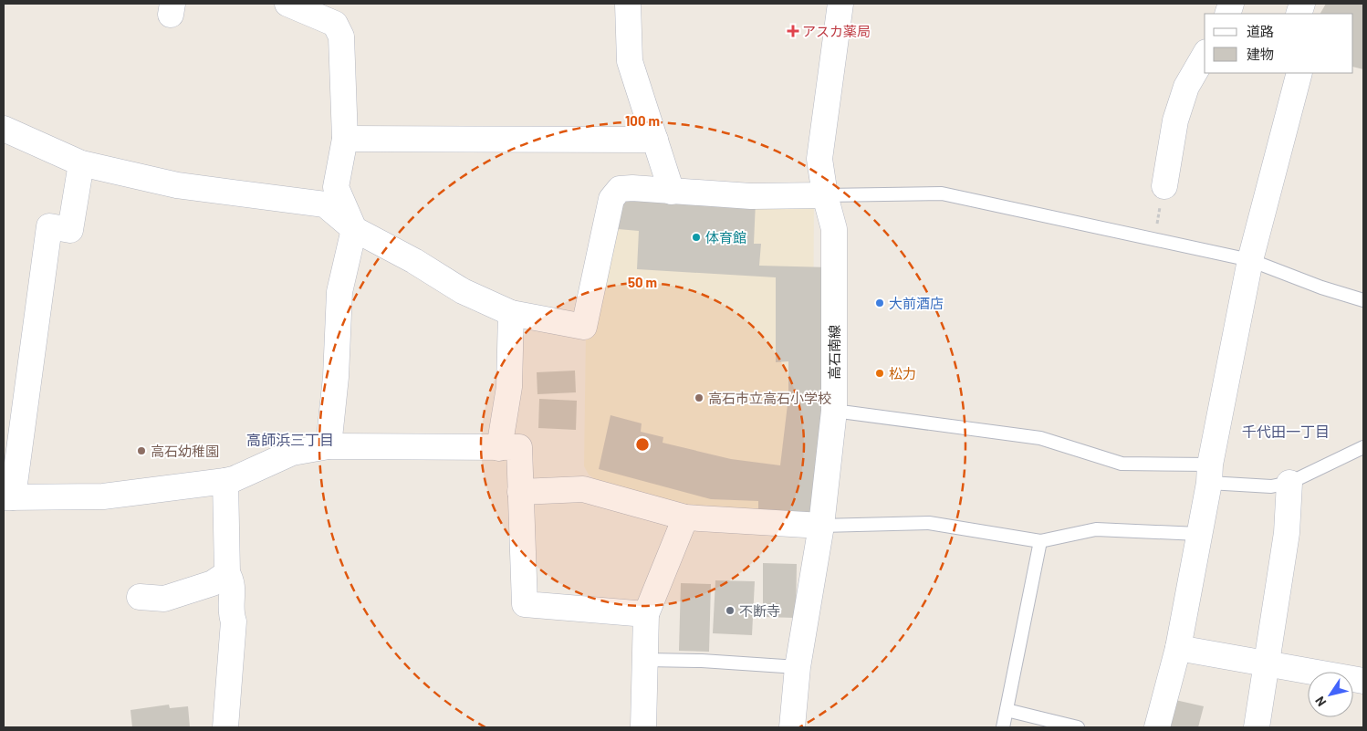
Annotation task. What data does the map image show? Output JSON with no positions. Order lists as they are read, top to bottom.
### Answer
{
  "streets": {
    "street": ["高石南線"]
  },
  "districts": ["千代田一丁目", "高師浜三丁目"],
  "places": {
    "health": ["アスカ薬局"],
    "other": [
      "体育館",
      "大前酒店",
      "松力",
      "高石市立高石小学校",
      "高石幼稚園",
      "不断寺"
    ]
  },
  "legend": ["道路", "建物"],
  "north": "bottom left",
  "rings": ["100 m", "50 m"]
}
